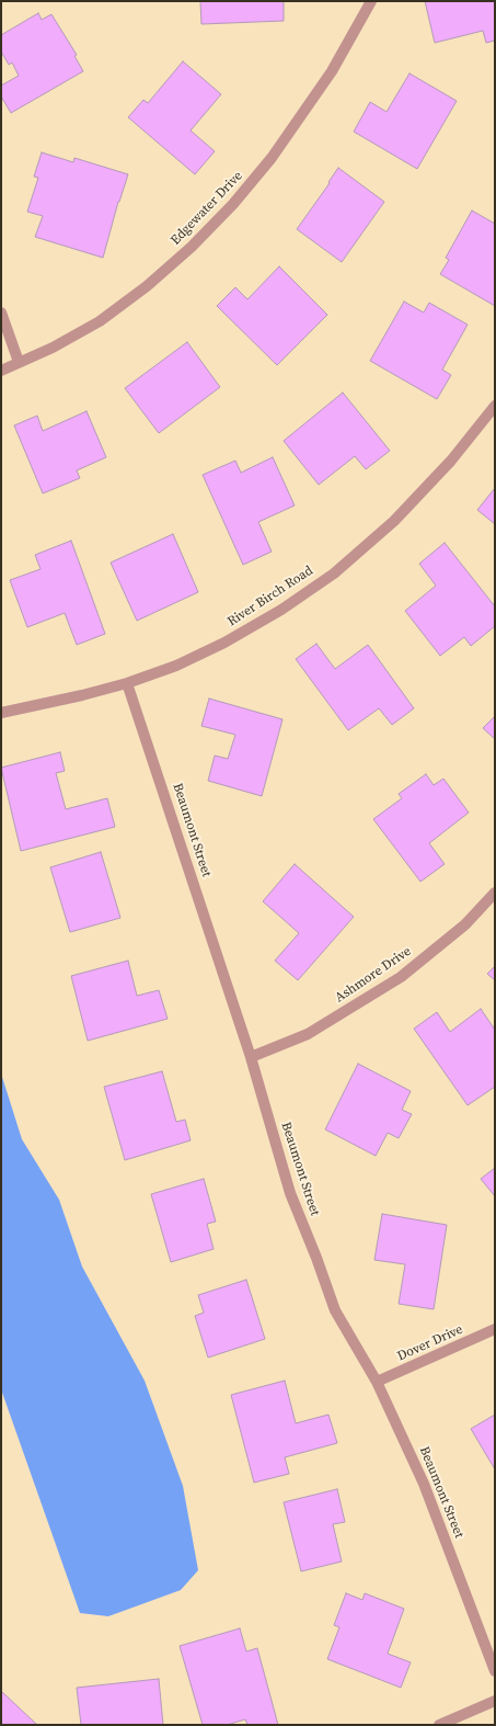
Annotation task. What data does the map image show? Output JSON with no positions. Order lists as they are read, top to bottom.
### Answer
{
  "streets": {
    "street": [
      "Edgewater Drive",
      "River Birch Road",
      "Beaumont Street",
      "Ashmore Drive",
      "Dover Drive"
    ]
  },
  "crossings": [
    ["River Birch Road", "Beaumont Street"],
    ["Beaumont Street", "Ashmore Drive"],
    ["Beaumont Street", "Dover Drive"]
  ]
}
